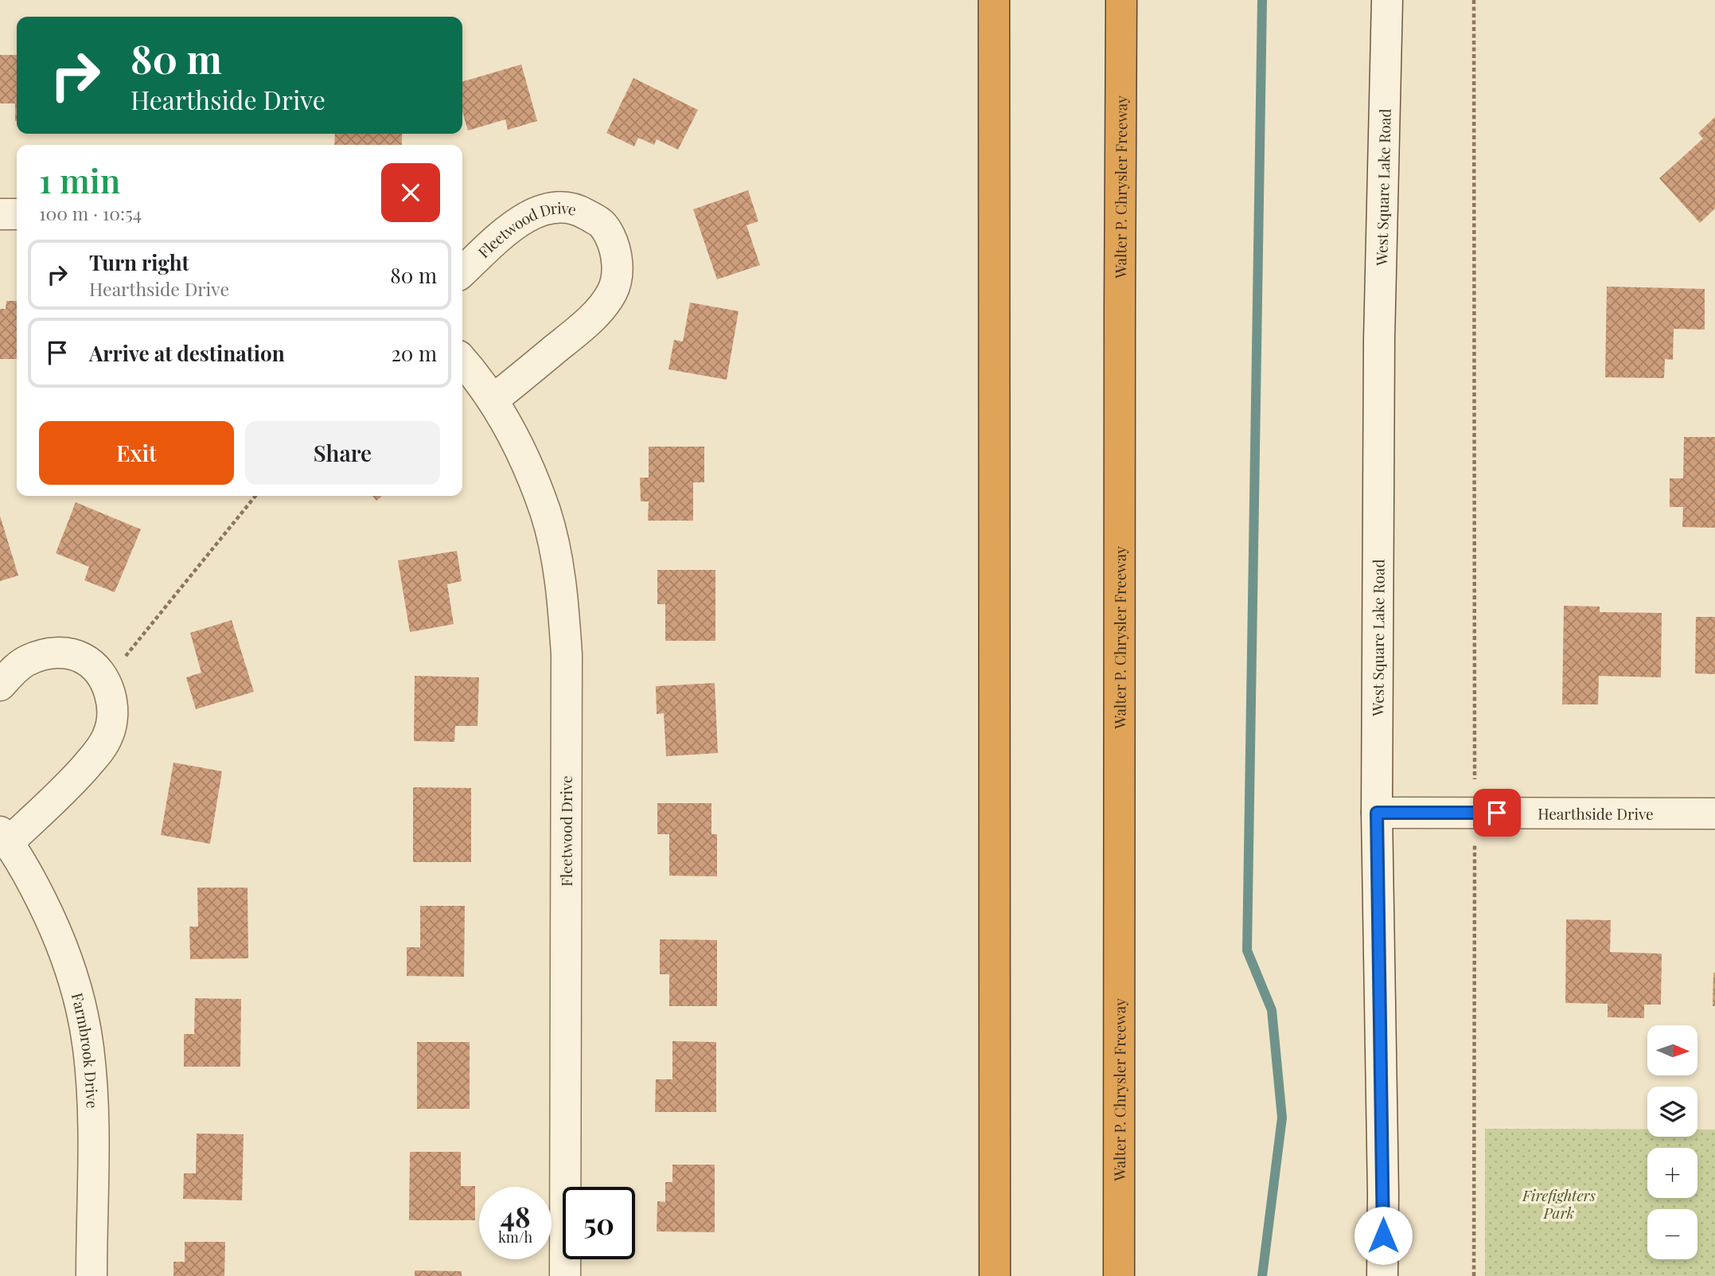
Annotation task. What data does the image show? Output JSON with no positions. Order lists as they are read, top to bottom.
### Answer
{
  "streets": {
    "highway": ["Walter P. Chrysler Freeway"],
    "street": [
      "West Square Lake Road",
      "Fleetwood Drive",
      "Hearthside Drive",
      "Farmbrook Drive"
    ]
  },
  "crossings": [
    ["West Square Lake Road", "Hearthside Drive"]
  ],
  "parks": ["Firefighters Park"],
  "north": "right",
  "page": {
    "turn": ["80 m", "Hearthside Drive"],
    "heading": ["1 min", "100 m · 10:54"],
    "list": [
      {
        "name": "Turn right",
        "note": "Hearthside Drive",
        "value": "80 m"
      },
      {
        "name": "Arrive at destination",
        "value": "20 m"
      }
    ],
    "buttons": ["Exit", "Share"],
    "map_buttons": ["+", "−"],
    "speed": "48 km/h",
    "limit": "50"
  }
}
